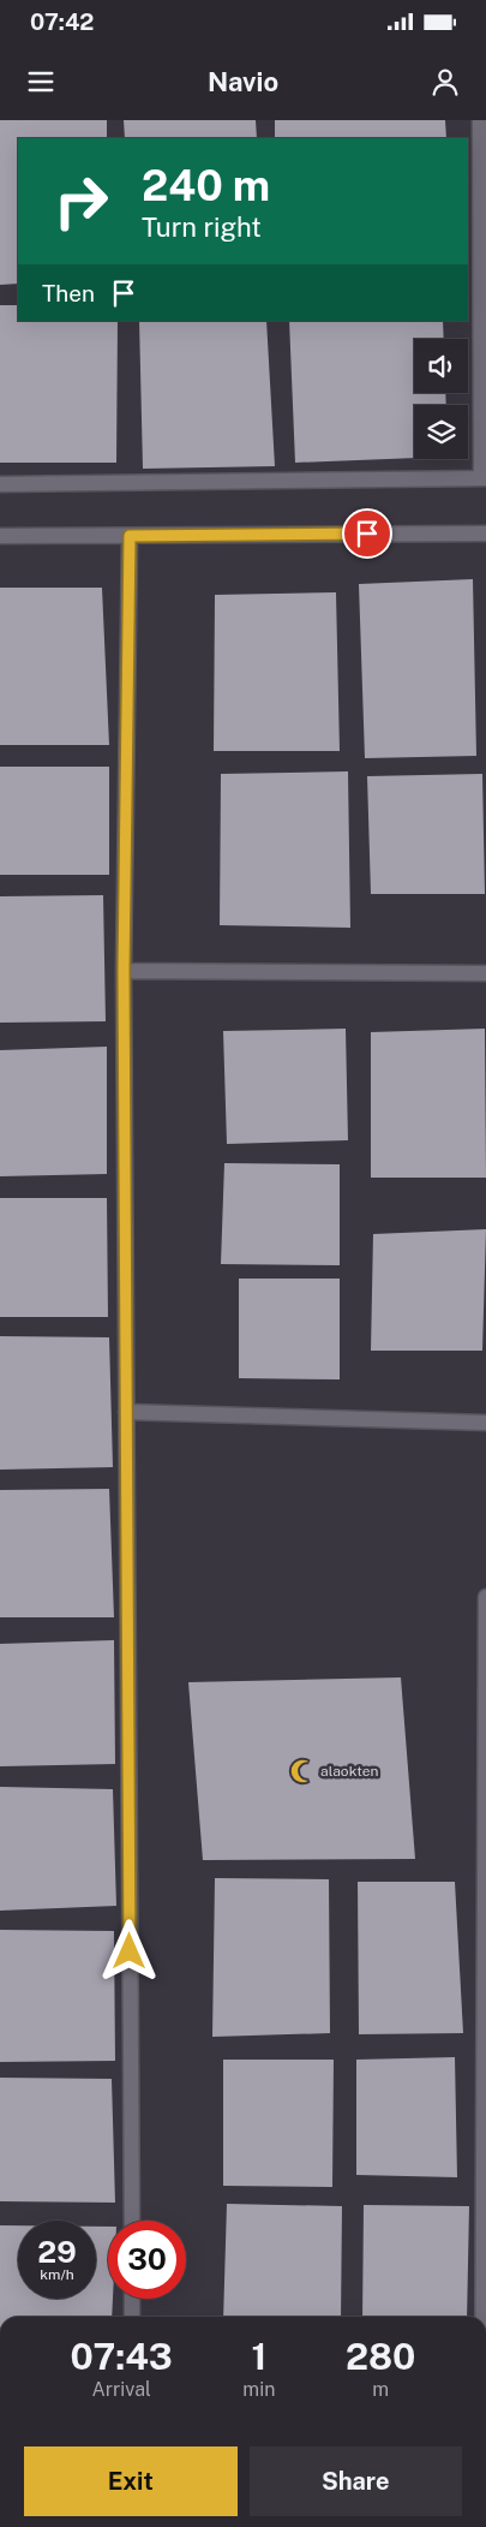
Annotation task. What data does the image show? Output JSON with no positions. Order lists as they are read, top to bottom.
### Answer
{
  "places": {
    "mosque": ["alaokten"]
  },
  "page": {
    "status": "07:42",
    "header": "Navio",
    "turn": ["240 m", "Turn right"],
    "then": "Then",
    "speed": "29 km/h",
    "limit": "30",
    "eta": [
      "07:43",
      "Arrival",
      "1",
      "min",
      "280",
      "m"
    ],
    "buttons": ["Exit", "Share"]
  }
}
